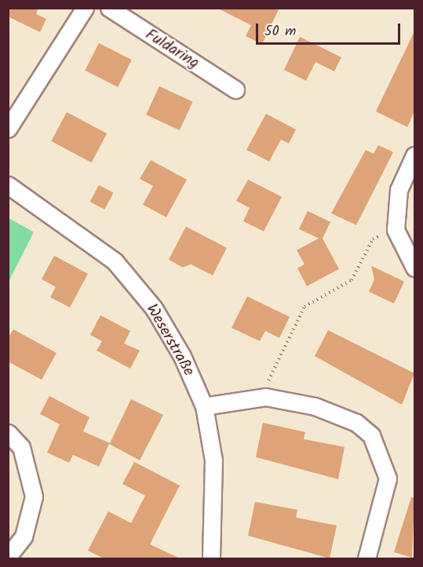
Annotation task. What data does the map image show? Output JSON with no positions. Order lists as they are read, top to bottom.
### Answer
{
  "streets": {
    "street": ["Fuldaring", "Weserstraße"]
  },
  "scale_bar": "50 m"
}
